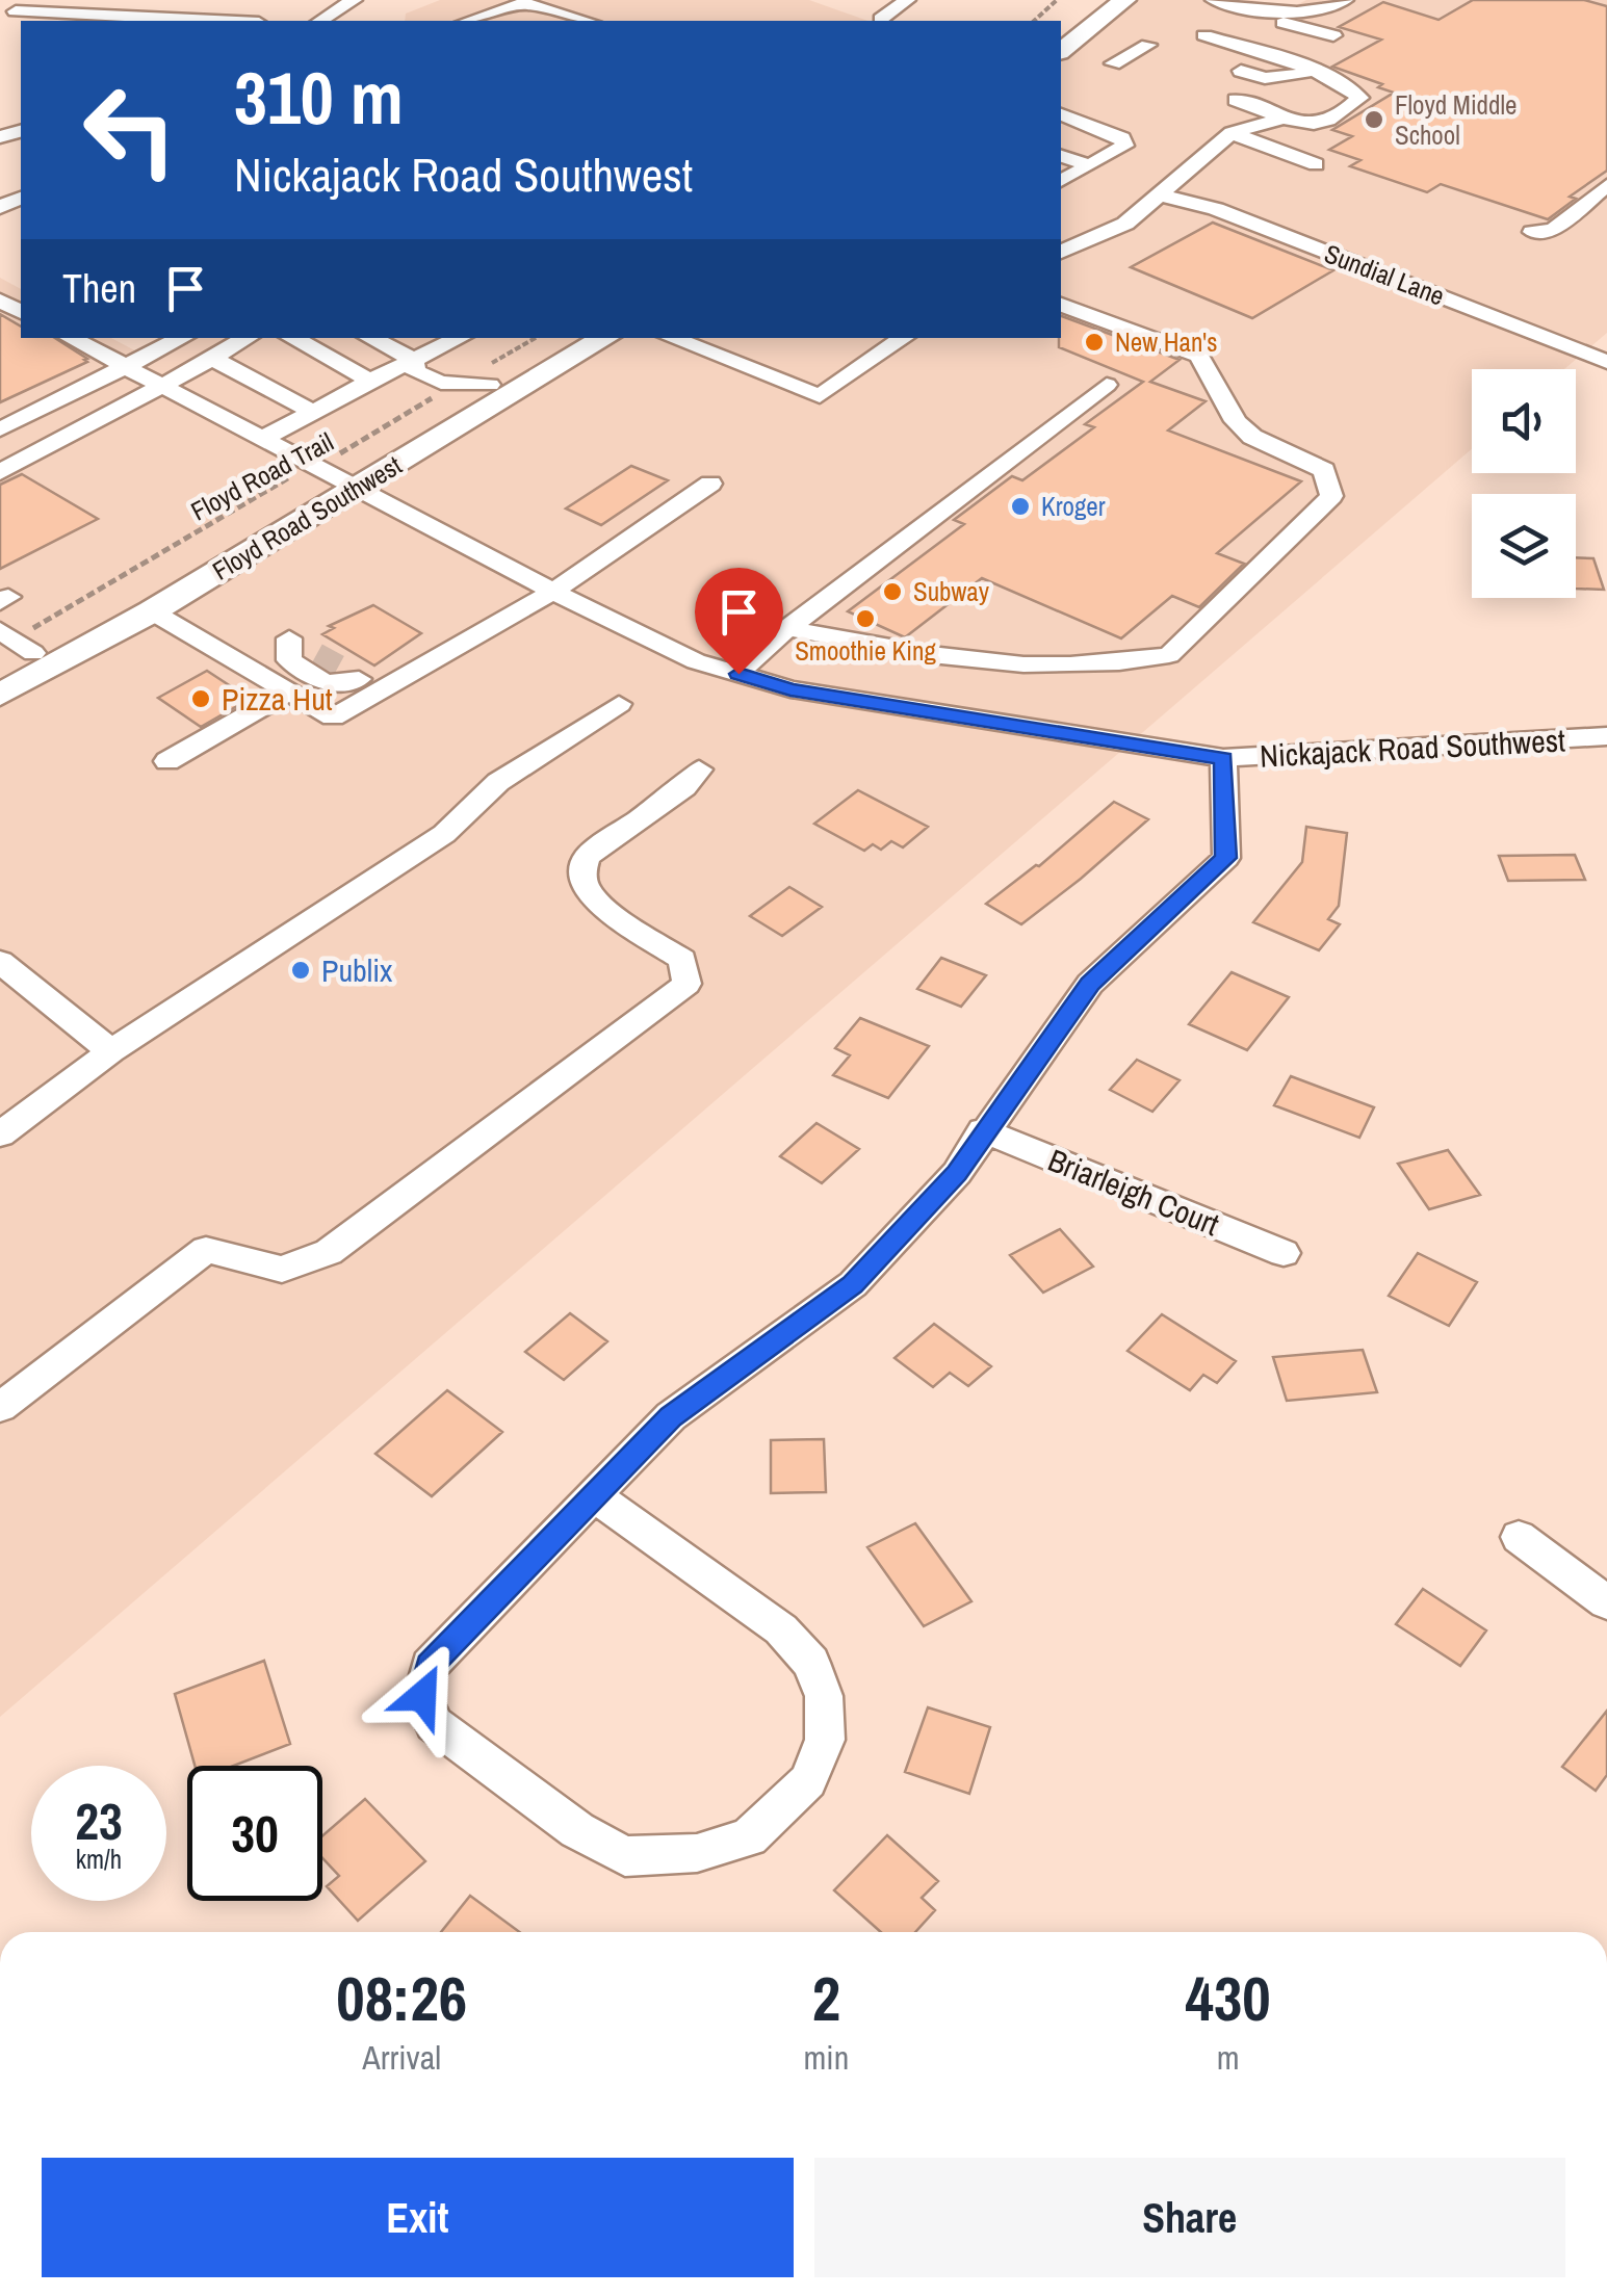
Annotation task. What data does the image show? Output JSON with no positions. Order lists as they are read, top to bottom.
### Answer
{
  "streets": {
    "main road": ["Floyd Road Southwest"],
    "street": ["Sundial Lane", "Nickajack Road Southwest", "Briarleigh Court"],
    "path": ["Floyd Road Trail"]
  },
  "crossings": [
    ["Floyd Road Trail", "Floyd Road Southwest"],
    ["Floyd Road Trail", "Nickajack Road Southwest"],
    ["Floyd Road Southwest", "Nickajack Road Southwest"]
  ],
  "places": [
    "Floyd Middle School",
    "New Han's",
    "Kroger",
    "Subway",
    "Smoothie King",
    "Pizza Hut",
    "Publix"
  ],
  "page": {
    "turn": ["310 m", "Nickajack Road Southwest"],
    "then": "Then",
    "speed": "23 km/h",
    "limit": "30",
    "eta": [
      "08:26",
      "Arrival",
      "2",
      "min",
      "430",
      "m"
    ],
    "buttons": ["Exit", "Share"]
  }
}
